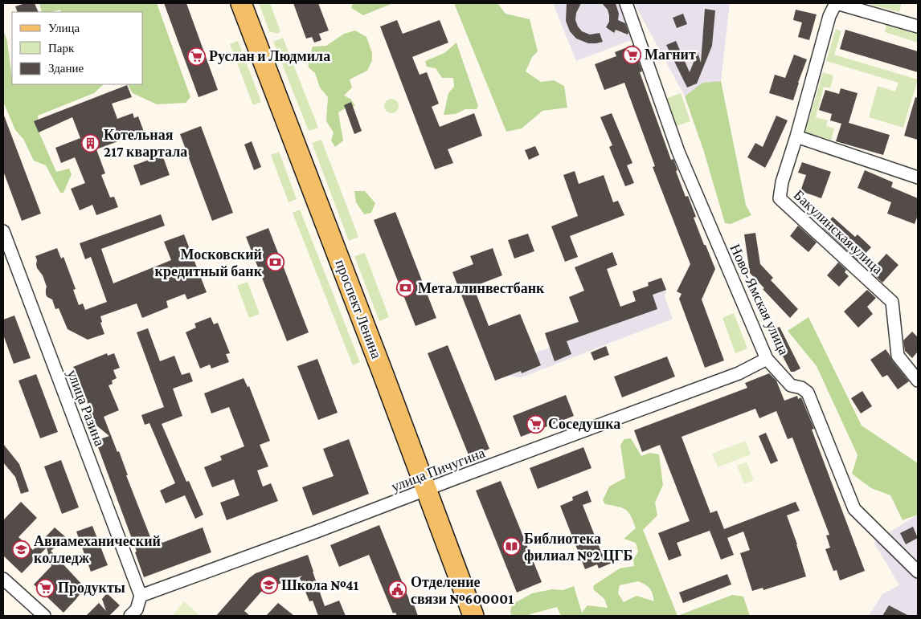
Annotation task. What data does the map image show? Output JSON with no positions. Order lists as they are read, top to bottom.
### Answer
{
  "streets": {
    "main road": ["проспект Ленина"],
    "street": [
      "Бакулинская улица",
      "Ново-Ямская улица",
      "улица Разина",
      "улица Пичугина"
    ]
  },
  "crossings": [
    ["Ново-Ямская улица", "улица Пичугина"],
    ["проспект Ленина", "улица Пичугина"],
    ["улица Разина", "улица Пичугина"]
  ],
  "places": {
    "supermarket": [
      "Магнит",
      "Руслан и Людмила",
      "Соседушка",
      "Продукты"
    ],
    "building": ["Котельная 217 квартала"],
    "bank": ["Московский кредитный банк", "Металлинвестбанк"],
    "library": ["Библиотека филиал №2 ЦГБ"],
    "school or university": ["Авиамеханический колледж", "Школа №41"],
    "public building": ["Отделение связи №600001"]
  },
  "legend": ["Улица", "Парк", "Здание"]
}
